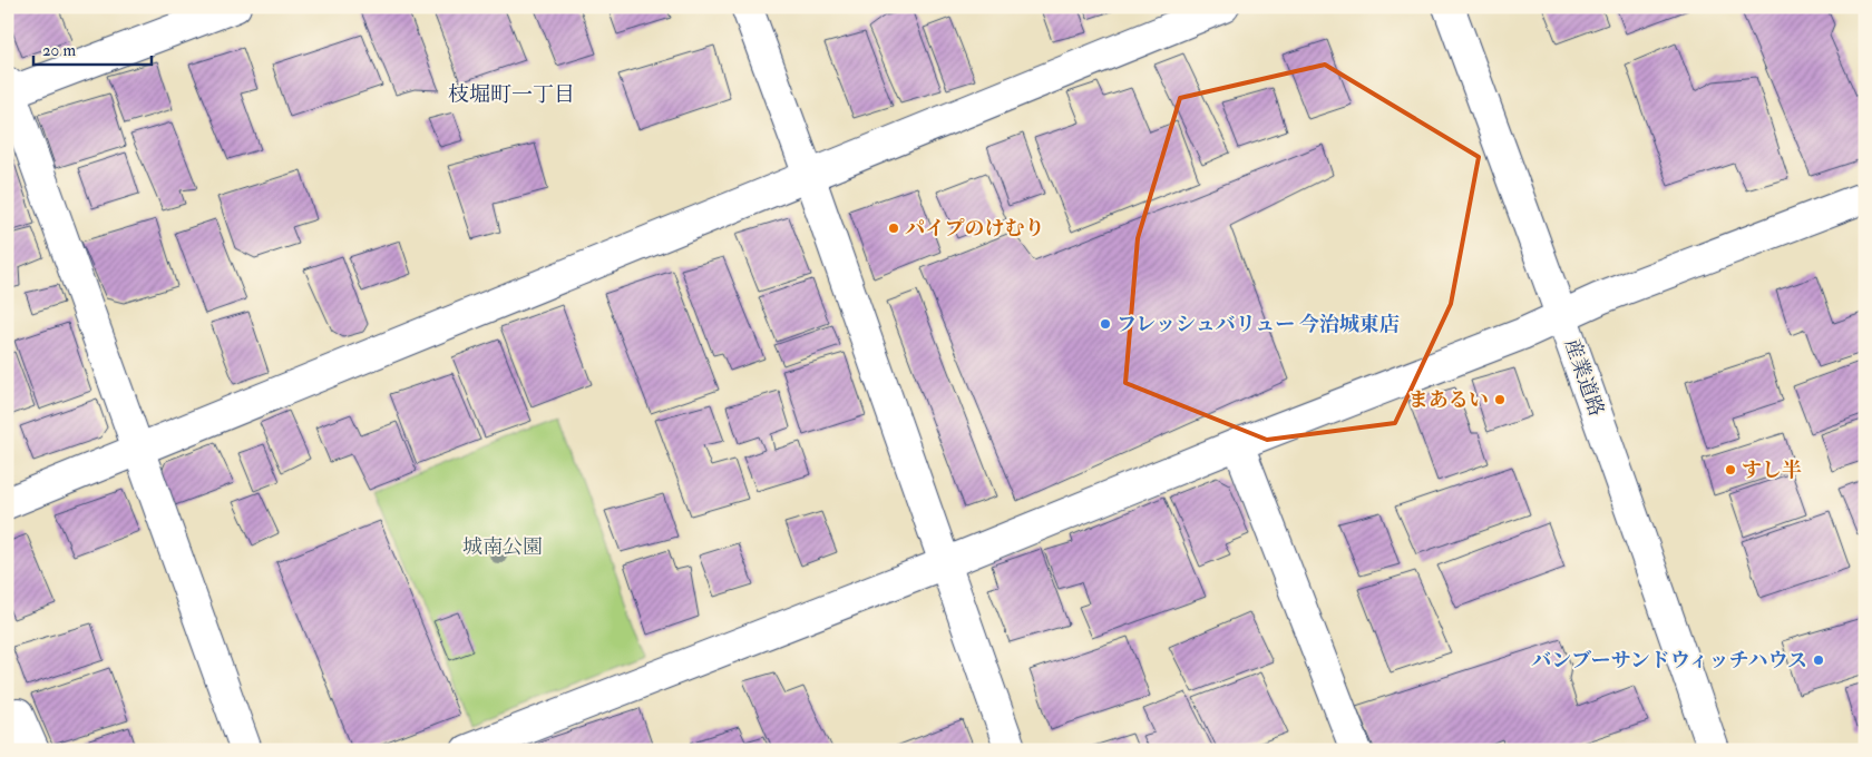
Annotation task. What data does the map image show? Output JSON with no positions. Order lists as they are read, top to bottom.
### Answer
{
  "streets": {
    "street": ["産業道路"]
  },
  "districts": ["枝堀町一丁目"],
  "parks": ["城南公園"],
  "places": [
    "パイプのけむり",
    "フレッシュバリュー 今治城東店",
    "まあるい",
    "すし半",
    "バンブーサンドウィッチハウス"
  ],
  "scale_bar": "20 m"
}
